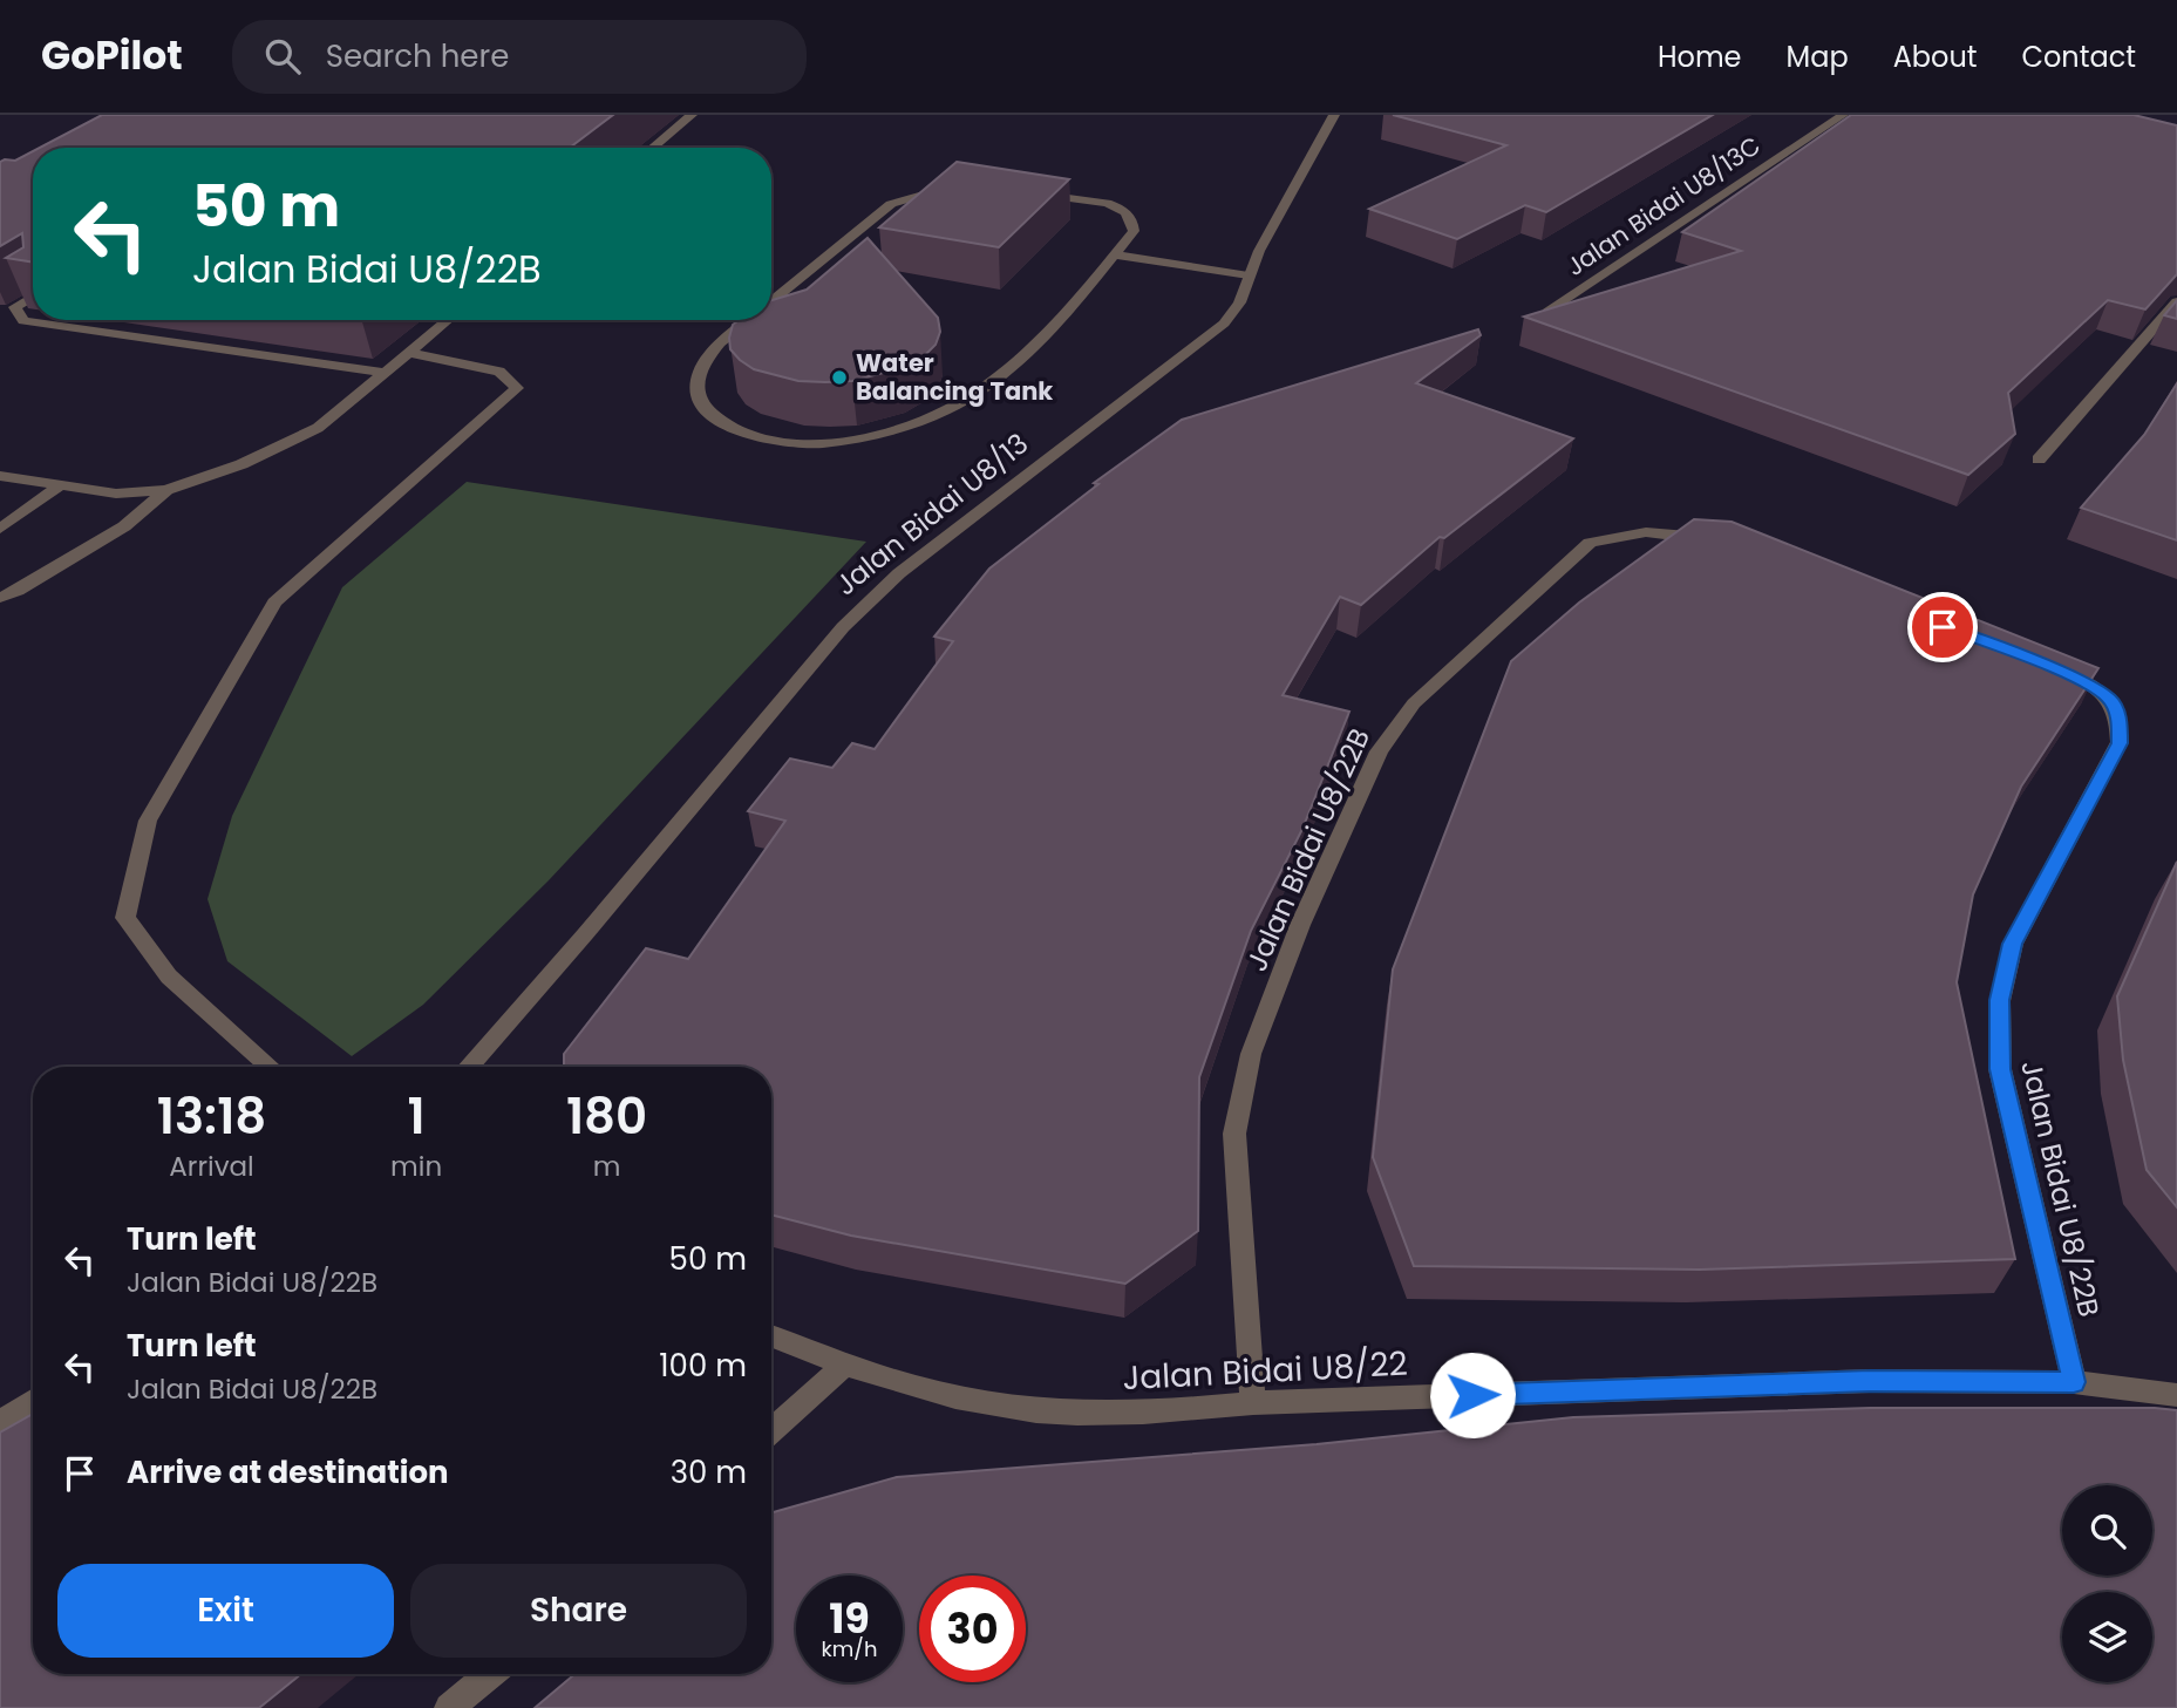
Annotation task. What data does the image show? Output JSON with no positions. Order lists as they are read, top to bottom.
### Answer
{
  "streets": {
    "street": [
      "Jalan Bidai U8/13C",
      "Jalan Bidai U8/13",
      "Jalan Bidai U8/22B",
      "Jalan Bidai U8/22"
    ]
  },
  "crossings": [
    ["Jalan Bidai U8/22B", "Jalan Bidai U8/22"]
  ],
  "places": ["Water Balancing Tank"],
  "page": {
    "header": "GoPilot",
    "search": "Search here",
    "nav": [
      "Home",
      "Map",
      "About",
      "Contact"
    ],
    "turn": ["50 m", "Jalan Bidai U8/22B"],
    "eta": [
      "13:18",
      "Arrival",
      "1",
      "min",
      "180",
      "m"
    ],
    "list": [
      {
        "name": "Turn left",
        "note": "Jalan Bidai U8/22B",
        "value": "50 m"
      },
      {
        "name": "Turn left",
        "note": "Jalan Bidai U8/22B",
        "value": "100 m"
      },
      {
        "name": "Arrive at destination",
        "value": "30 m"
      }
    ],
    "buttons": ["Exit", "Share"],
    "speed": "19 km/h",
    "limit": "30"
  }
}
